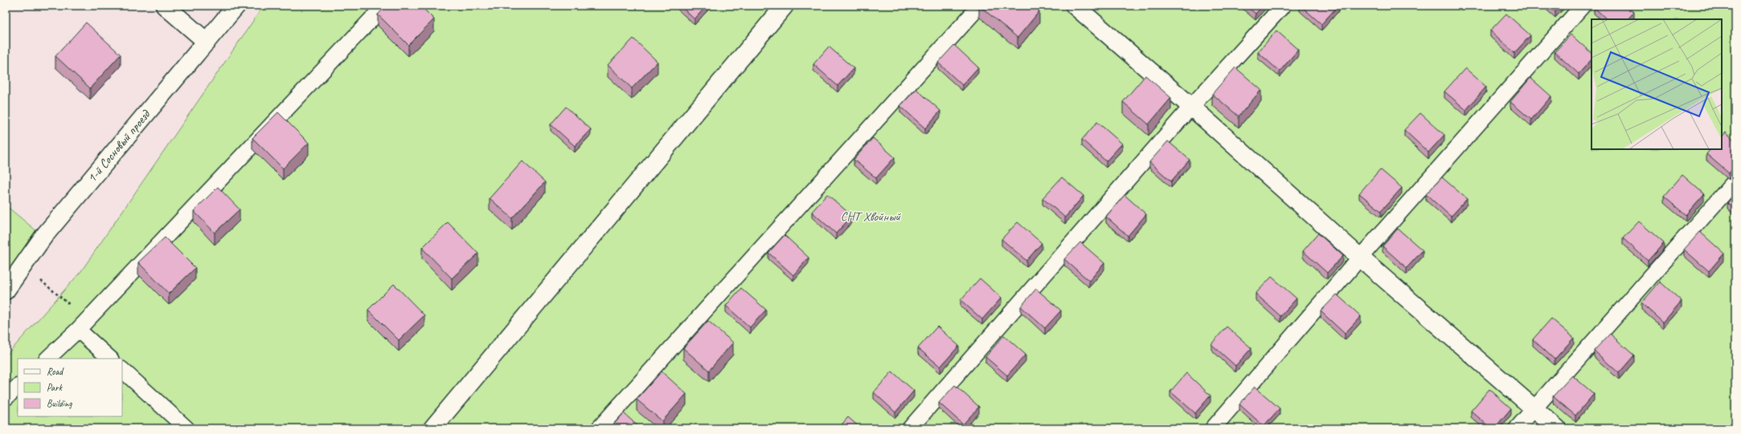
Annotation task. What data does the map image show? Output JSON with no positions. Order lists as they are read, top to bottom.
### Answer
{
  "streets": {
    "street": ["1-й Сосновый проезд"]
  },
  "parks": ["СНТ Хвойный"],
  "legend": ["Road", "Park", "Building"]
}
